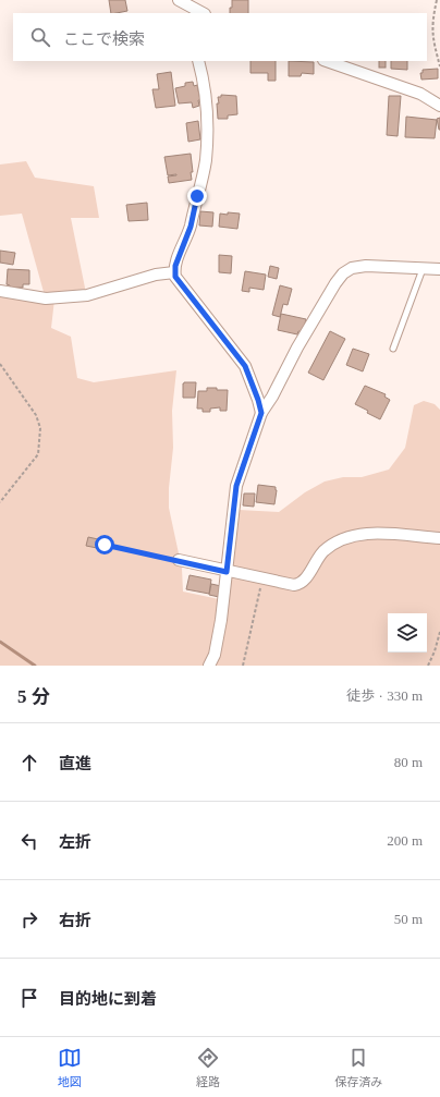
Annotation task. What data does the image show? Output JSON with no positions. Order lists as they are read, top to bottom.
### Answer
{
  "page": {
    "search": "ここで検索",
    "heading": ["5 分", "徒歩 · 330 m"],
    "list": [
      ["直進", "80 m"],
      ["左折", "200 m"],
      ["右折", "50 m"],
      "目的地に到着"
    ],
    "nav": ["地図", "経路", "保存済み"]
  }
}
